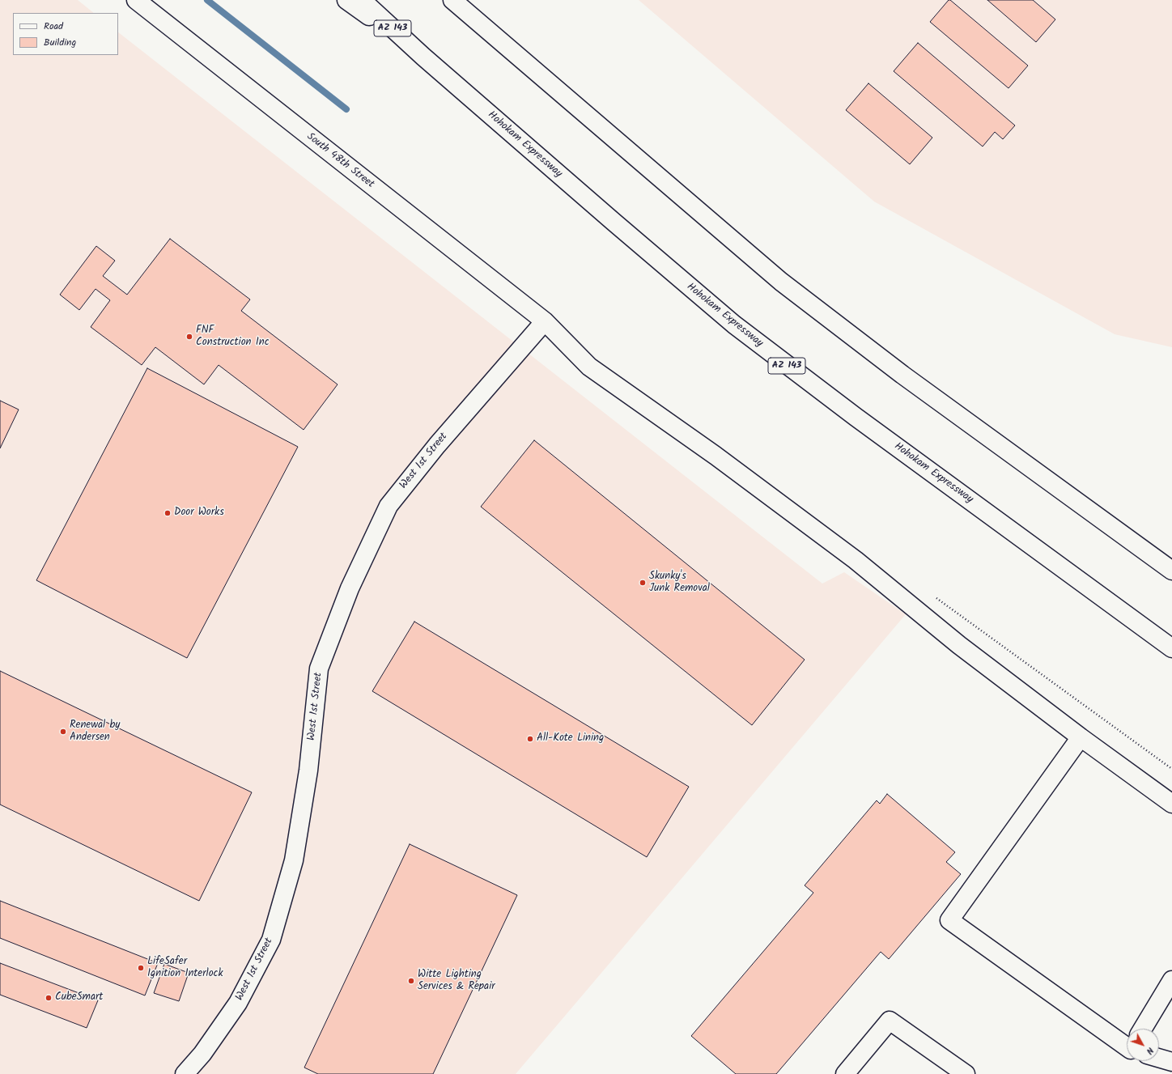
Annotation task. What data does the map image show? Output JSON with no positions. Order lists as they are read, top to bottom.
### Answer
{
  "streets": {
    "main road": [
      "AZ 143",
      "Hohokam Expressway",
      "South 48th Street",
      "West 1st Street"
    ]
  },
  "crossings": [
    ["South 48th Street", "West 1st Street"]
  ],
  "places": [
    "FNF Construction Inc",
    "Door Works",
    "Skunky's Junk Removal",
    "Renewal by Andersen",
    "All-Kote Lining",
    "LifeSafer Ignition Interlock",
    "Witte Lighting Services & Repair",
    "CubeSmart"
  ],
  "legend": ["Road", "Building"],
  "north": "bottom right"
}
